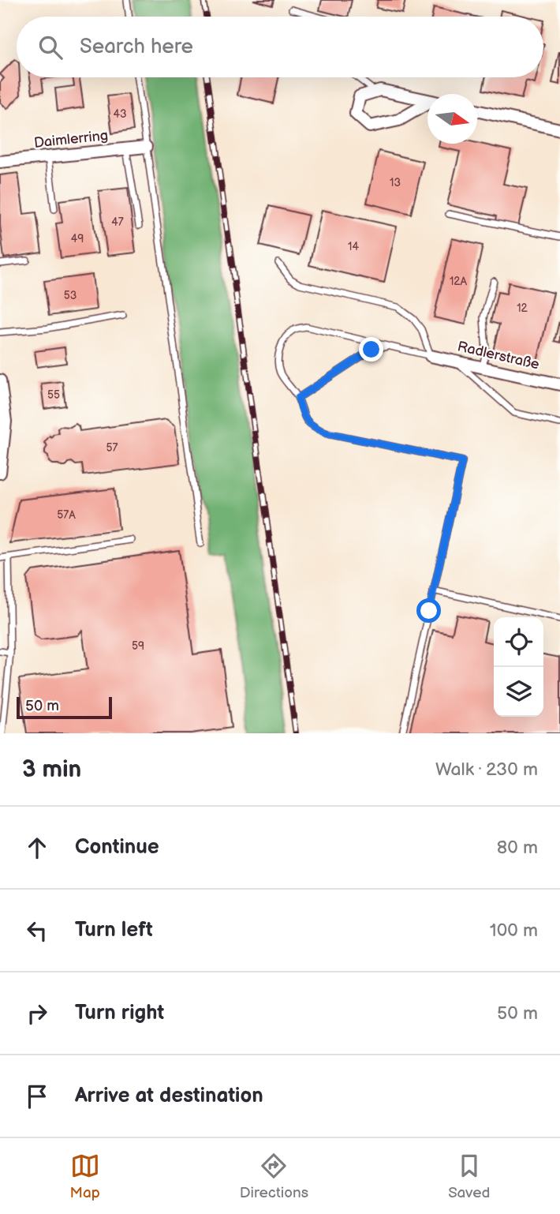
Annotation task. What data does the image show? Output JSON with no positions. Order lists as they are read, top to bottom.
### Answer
{
  "streets": {
    "street": ["Daimlerring", "Radlerstraße"]
  },
  "house_numbers": [
    "43",
    "13",
    "47",
    "49",
    "14",
    "12A",
    "53",
    "12",
    "55",
    "57",
    "57A",
    "59"
  ],
  "scale_bar": "50 m",
  "north": "right",
  "page": {
    "search": "Search here",
    "scale": "50 m",
    "heading": ["3 min", "Walk · 230 m"],
    "list": [
      ["Continue", "80 m"],
      ["Turn left", "100 m"],
      ["Turn right", "50 m"],
      "Arrive at destination"
    ],
    "nav": ["Map", "Directions", "Saved"]
  }
}
